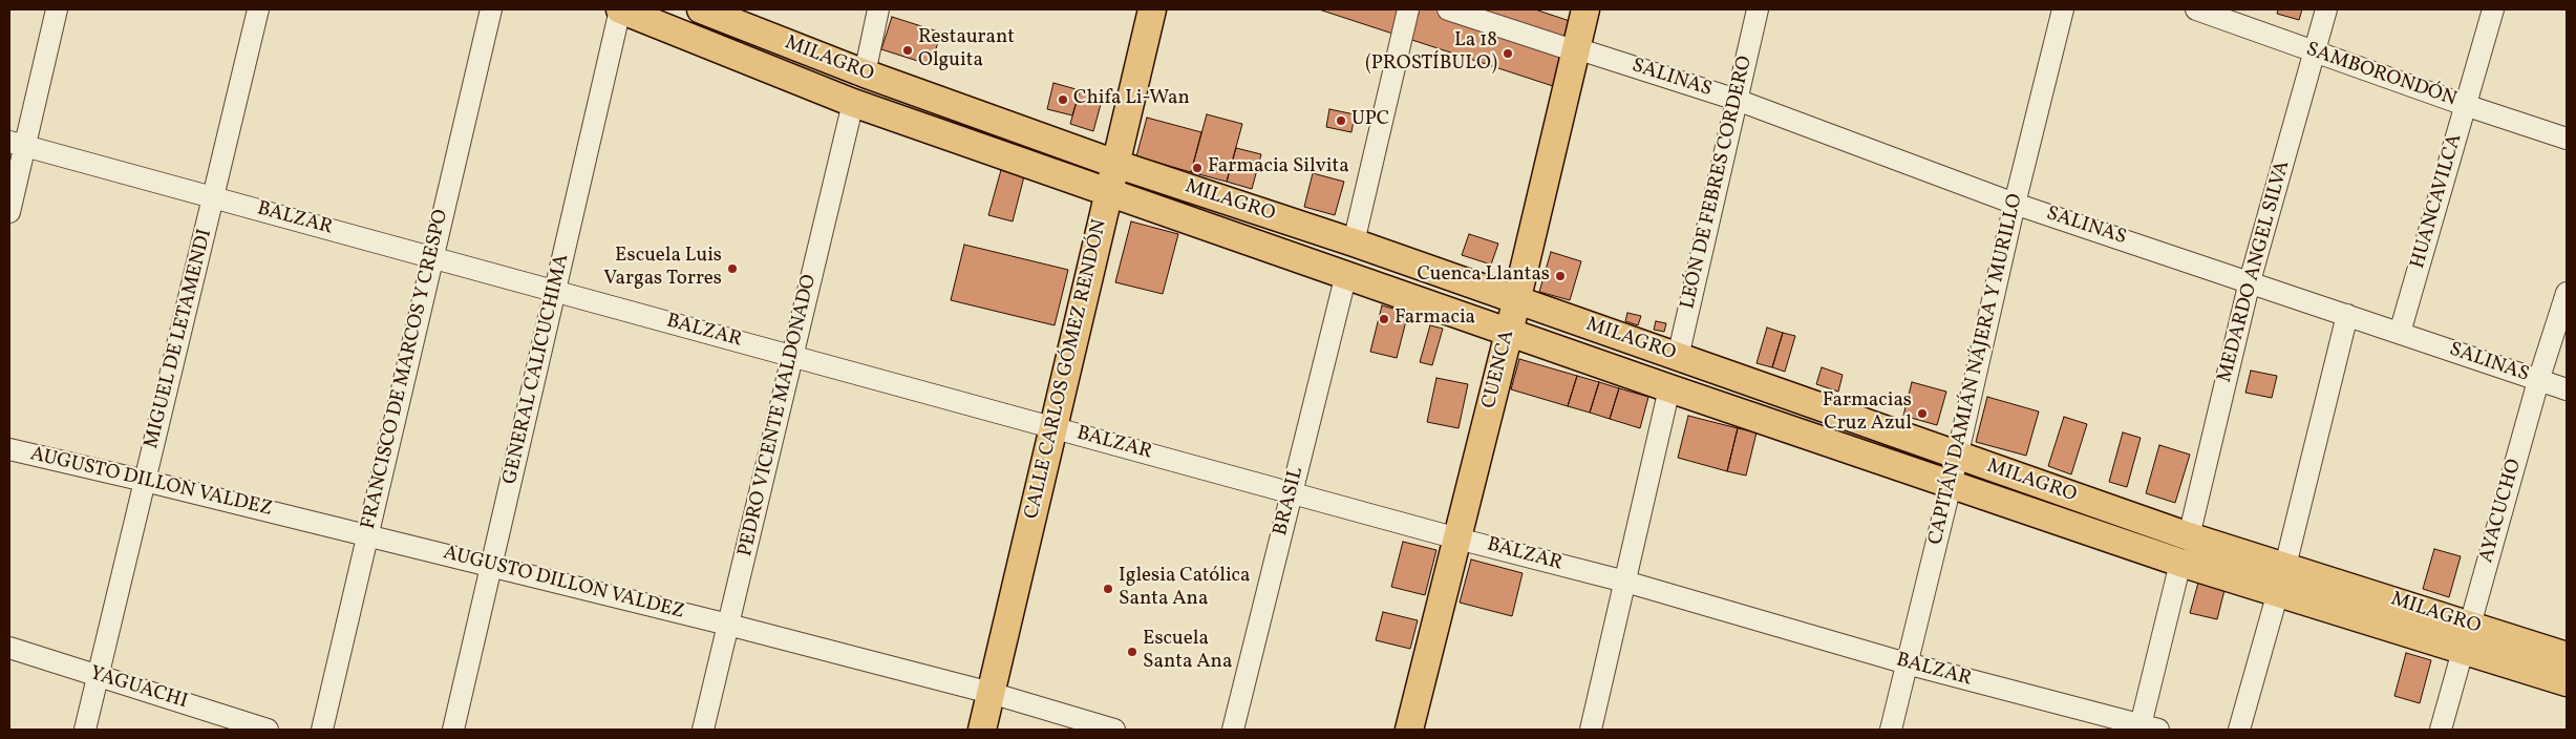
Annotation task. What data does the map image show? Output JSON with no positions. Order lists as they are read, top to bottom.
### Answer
{
  "streets": {
    "main road": ["MILAGRO", "CALLE CARLOS GÓMEZ RENDÓN", "CUENCA"],
    "street": [
      "SAMBORONDÓN",
      "SALINAS",
      "LEÓN DE FEBRES CORDERO",
      "HUANCAVILCA",
      "BALZAR",
      "MEDARDO ANGEL SILVA",
      "MIGUEL DE LETAMENDI",
      "FRANCISCO DE MARCOS Y CRESPO",
      "GENERAL CALICUCHIMA",
      "CAPITÁN DAMIÁN NÁJERA Y MURILLO",
      "PEDRO VICENTE MALDONADO",
      "AUGUSTO DILLON VALDEZ",
      "BRASIL",
      "AYACUCHO",
      "YAGUACHI"
    ]
  },
  "crossings": [
    ["MILAGRO", "LEÓN DE FEBRES CORDERO"],
    ["MILAGRO", "MEDARDO ANGEL SILVA"],
    ["MILAGRO", "GENERAL CALICUCHIMA"],
    ["MILAGRO", "CALLE CARLOS GÓMEZ RENDÓN"],
    ["MILAGRO", "CUENCA"],
    ["MILAGRO", "CAPITÁN DAMIÁN NÁJERA Y MURILLO"],
    ["MILAGRO", "PEDRO VICENTE MALDONADO"],
    ["MILAGRO", "BRASIL"],
    ["MILAGRO", "AYACUCHO"],
    ["SAMBORONDÓN", "HUANCAVILCA"],
    ["SAMBORONDÓN", "MEDARDO ANGEL SILVA"],
    ["SALINAS", "LEÓN DE FEBRES CORDERO"],
    ["SALINAS", "HUANCAVILCA"],
    ["SALINAS", "MEDARDO ANGEL SILVA"],
    ["SALINAS", "CUENCA"],
    ["SALINAS", "CAPITÁN DAMIÁN NÁJERA Y MURILLO"],
    ["SALINAS", "AYACUCHO"],
    ["BALZAR", "MIGUEL DE LETAMENDI"],
    ["BALZAR", "FRANCISCO DE MARCOS Y CRESPO"],
    ["BALZAR", "GENERAL CALICUCHIMA"],
    ["BALZAR", "CALLE CARLOS GÓMEZ RENDÓN"],
    ["BALZAR", "CUENCA"],
    ["BALZAR", "CAPITÁN DAMIÁN NÁJERA Y MURILLO"],
    ["BALZAR", "PEDRO VICENTE MALDONADO"],
    ["BALZAR", "BRASIL"],
    ["MIGUEL DE LETAMENDI", "AUGUSTO DILLON VALDEZ"],
    ["MIGUEL DE LETAMENDI", "YAGUACHI"],
    ["FRANCISCO DE MARCOS Y CRESPO", "AUGUSTO DILLON VALDEZ"],
    ["GENERAL CALICUCHIMA", "AUGUSTO DILLON VALDEZ"],
    ["CALLE CARLOS GÓMEZ RENDÓN", "AUGUSTO DILLON VALDEZ"],
    ["PEDRO VICENTE MALDONADO", "AUGUSTO DILLON VALDEZ"]
  ],
  "places": [
    "Restaurant Olguita",
    "La 18 (PROSTÍBULO)",
    "Chifa Li-Wan",
    "UPC",
    "Farmacia Silvita",
    "Escuela Luis Vargas Torres",
    "Cuenca Llantas",
    "Farmacia",
    "Farmacias Cruz Azul",
    "Iglesia Católica Santa Ana",
    "Escuela Santa Ana"
  ]
}
